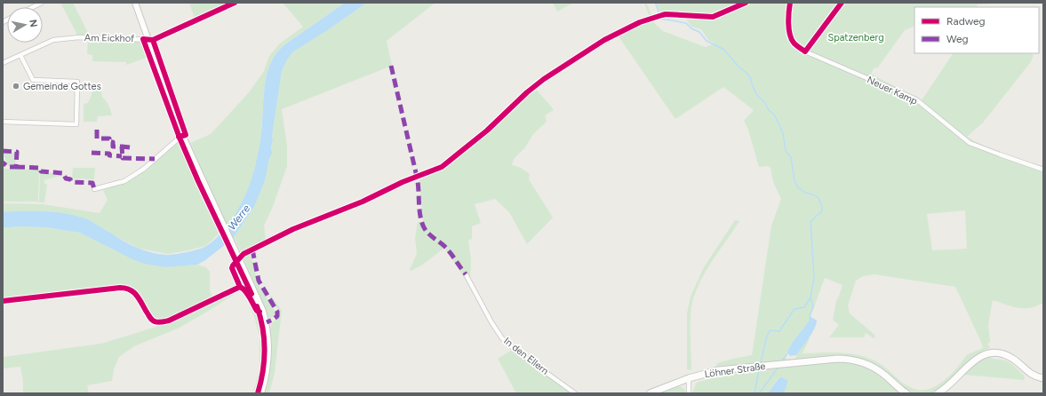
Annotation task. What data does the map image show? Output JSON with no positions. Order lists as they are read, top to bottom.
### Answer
{
  "streets": {
    "main road": ["Löhner Straße"],
    "street": ["Am Eickhof", "Neuer Kamp", "In den Ellern"]
  },
  "water": ["Werre"],
  "parks": ["Spatzenberg"],
  "places": ["Gemeinde Gottes"],
  "legend": ["Radweg", "Weg"],
  "north": "right"
}
